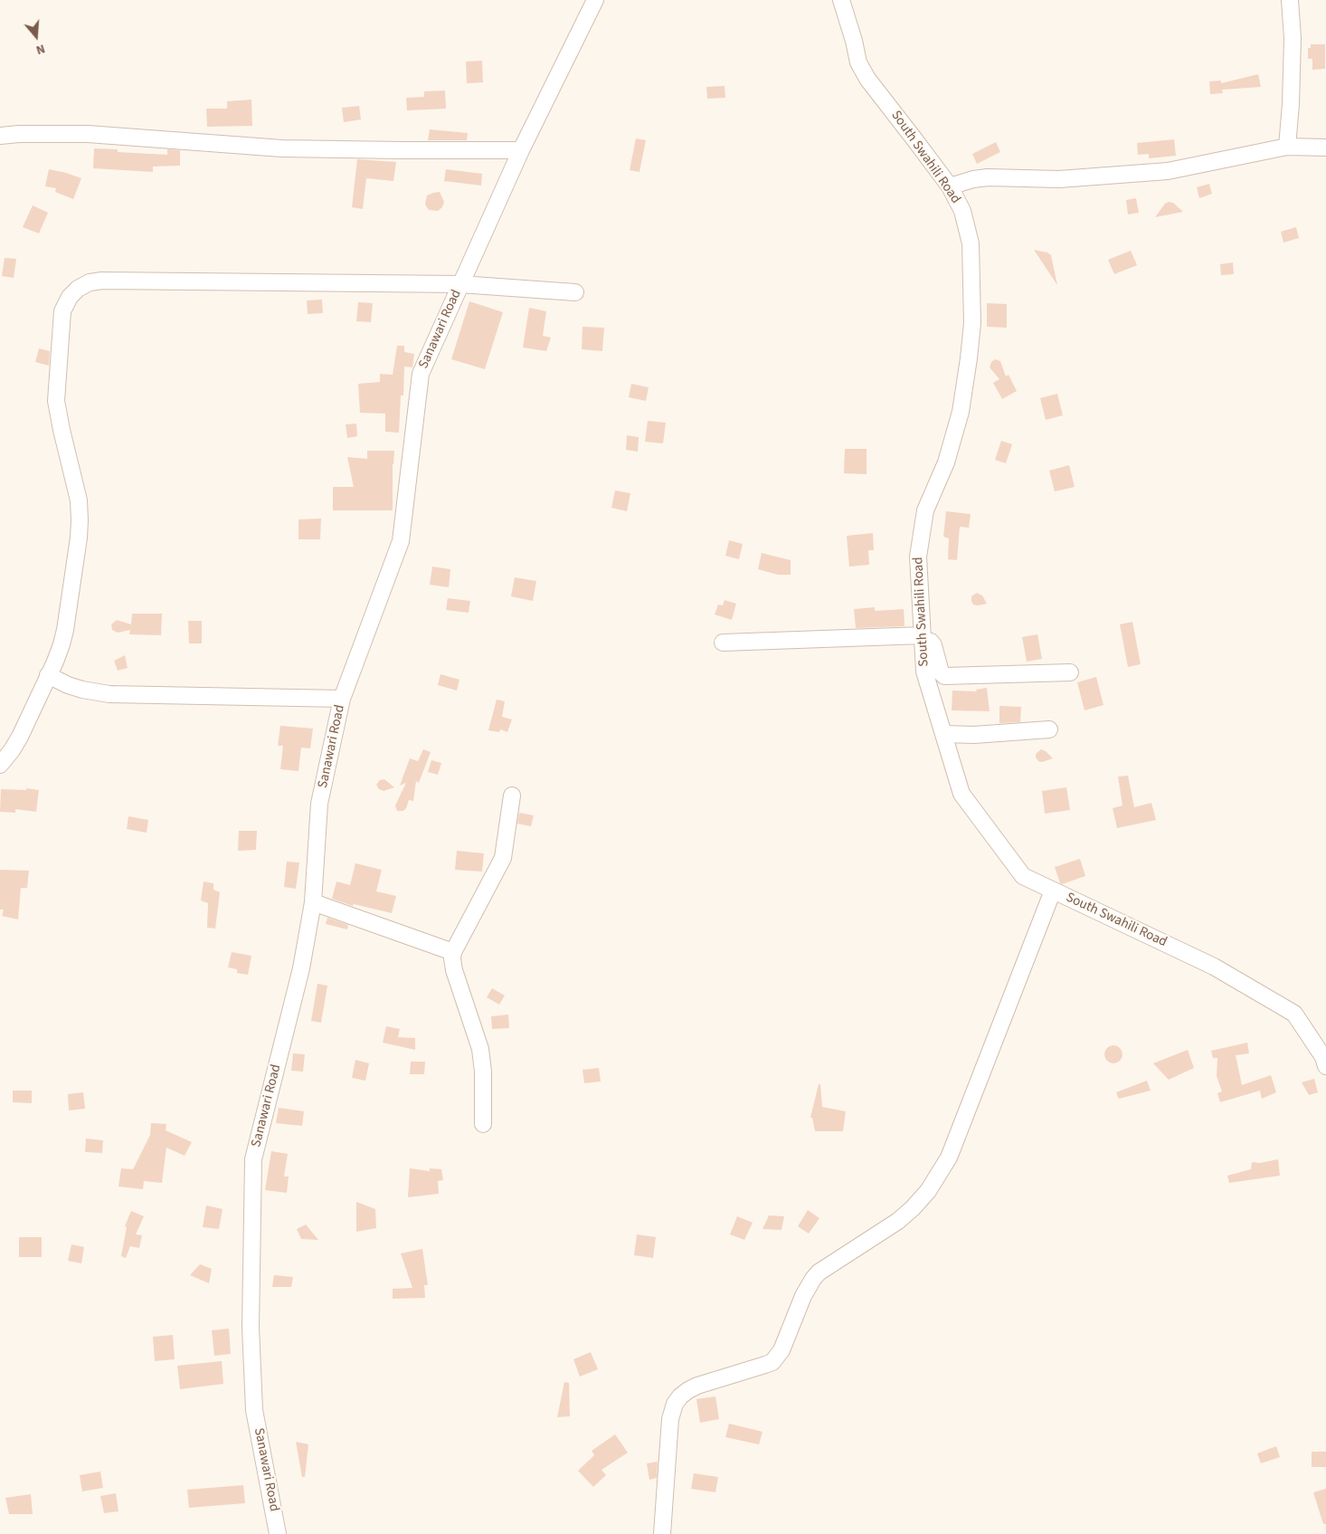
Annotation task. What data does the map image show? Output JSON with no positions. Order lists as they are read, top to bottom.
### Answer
{
  "streets": {
    "street": ["South Swahili Road", "Sanawari Road"]
  },
  "north": "bottom"
}
